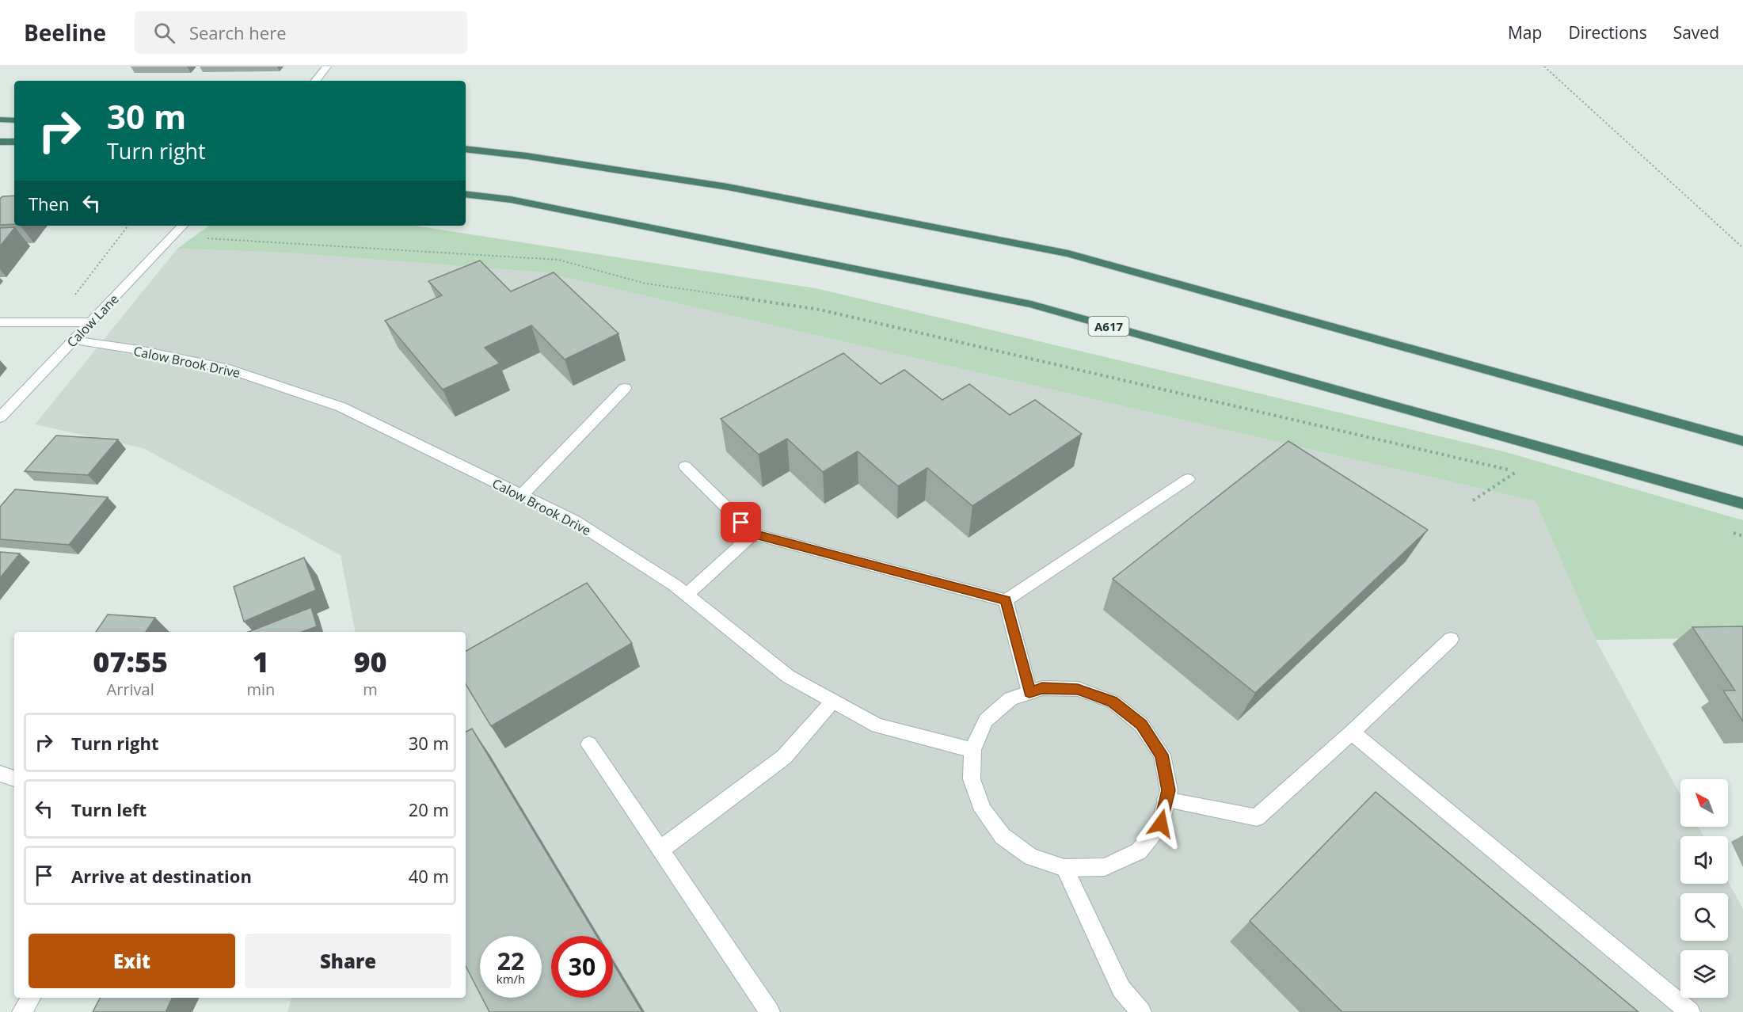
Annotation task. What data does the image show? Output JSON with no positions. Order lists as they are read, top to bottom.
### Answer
{
  "streets": {
    "highway": ["A617"],
    "street": ["Calow Lane", "Calow Brook Drive"]
  },
  "crossings": [
    ["Calow Lane", "Calow Brook Drive"]
  ],
  "north": "top left",
  "page": {
    "header": "Beeline",
    "search": "Search here",
    "nav": ["Map", "Directions", "Saved"],
    "turn": ["30 m", "Turn right"],
    "then": "Then",
    "eta": [
      "07:55",
      "Arrival",
      "1",
      "min",
      "90",
      "m"
    ],
    "list": [
      {
        "name": "Turn right",
        "value": "30 m"
      },
      {
        "name": "Turn left",
        "value": "20 m"
      },
      {
        "name": "Arrive at destination",
        "value": "40 m"
      }
    ],
    "buttons": ["Exit", "Share"],
    "speed": "22 km/h",
    "limit": "30"
  }
}
